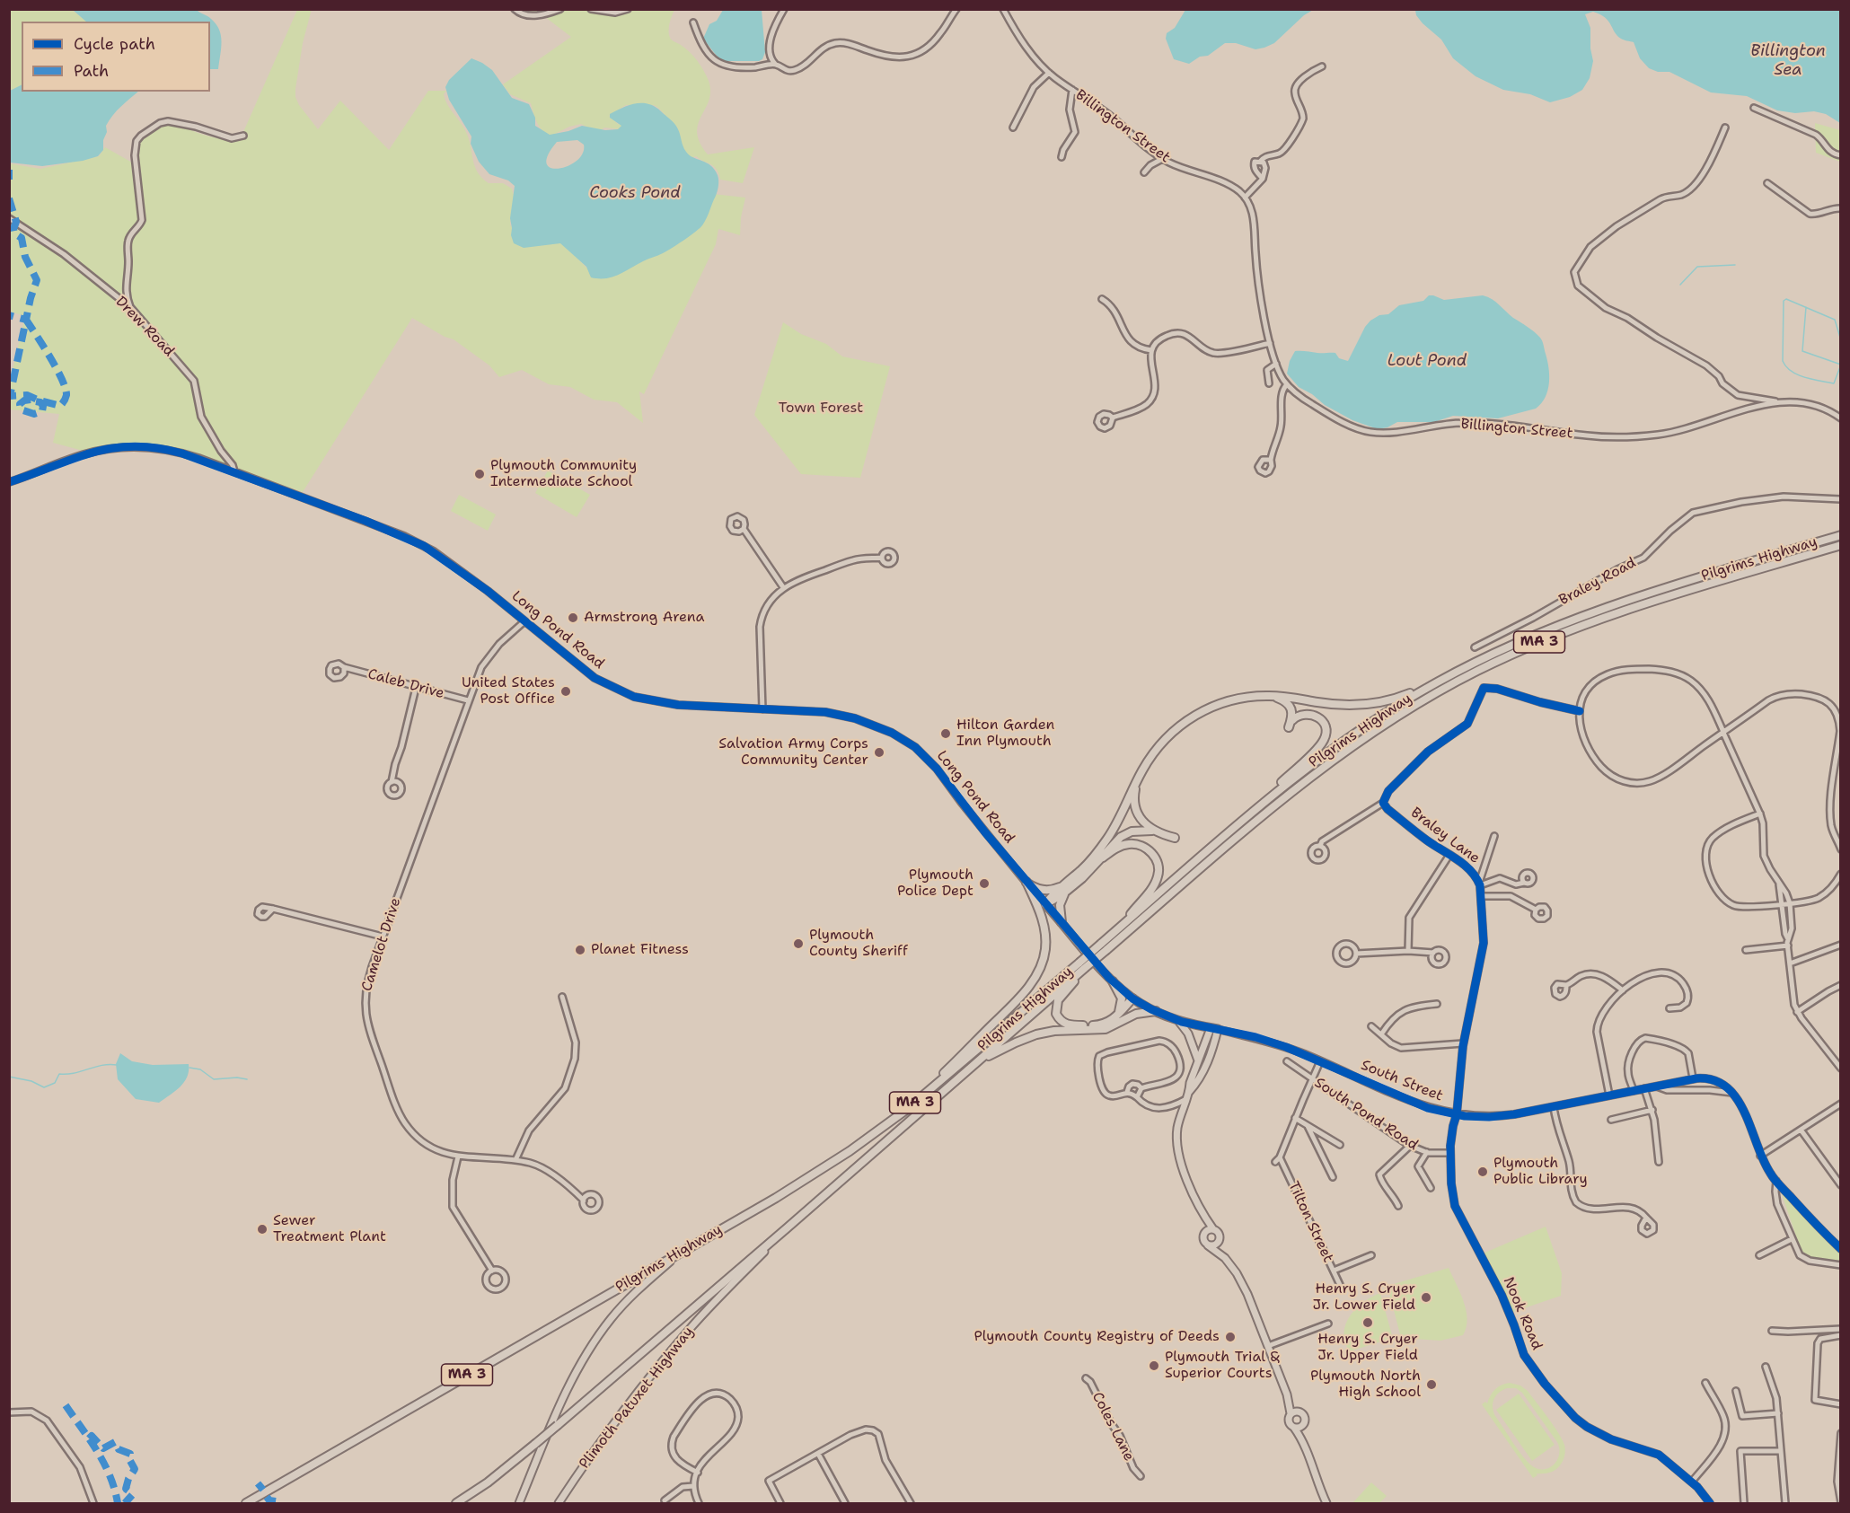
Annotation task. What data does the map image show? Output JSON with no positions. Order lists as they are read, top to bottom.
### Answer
{
  "streets": {
    "highway": ["Pilgrims Highway", "MA 3"],
    "main road": ["South Street", "Plimoth Patuxet Highway"],
    "street": [
      "Billington Street",
      "Drew Road",
      "Braley Road",
      "Long Pond Road",
      "Caleb Drive",
      "Braley Lane",
      "Camelot Drive",
      "South Pond Road",
      "Tilton Street",
      "Nook Road",
      "Coles Lane"
    ]
  },
  "crossings": [
    ["Drew Road", "Long Pond Road"],
    ["Pilgrims Highway", "Plimoth Patuxet Highway"],
    ["Long Pond Road", "Camelot Drive"],
    ["Long Pond Road", "South Street"],
    ["Caleb Drive", "Camelot Drive"],
    ["Braley Lane", "South Street"],
    ["Braley Lane", "Nook Road"],
    ["South Street", "Nook Road"],
    ["South Pond Road", "Nook Road"]
  ],
  "water": ["Billington Sea", "Cooks Pond", "Lout Pond"],
  "parks": ["Town Forest"],
  "places": [
    "Plymouth Community Intermediate School",
    "Armstrong Arena",
    "United States Post Office",
    "Hilton Garden Inn Plymouth",
    "Salvation Army Corps Community Center",
    "Plymouth Police Dept",
    "Plymouth County Sheriff",
    "Planet Fitness",
    "Plymouth Public Library",
    "Sewer Treatment Plant",
    "Henry S. Cryer Jr. Lower Field",
    "Henry S. Cryer Jr. Upper Field",
    "Plymouth County Registry of Deeds",
    "Plymouth Trial & Superior Courts",
    "Plymouth North High School"
  ],
  "legend": ["Cycle path", "Path"]
}
